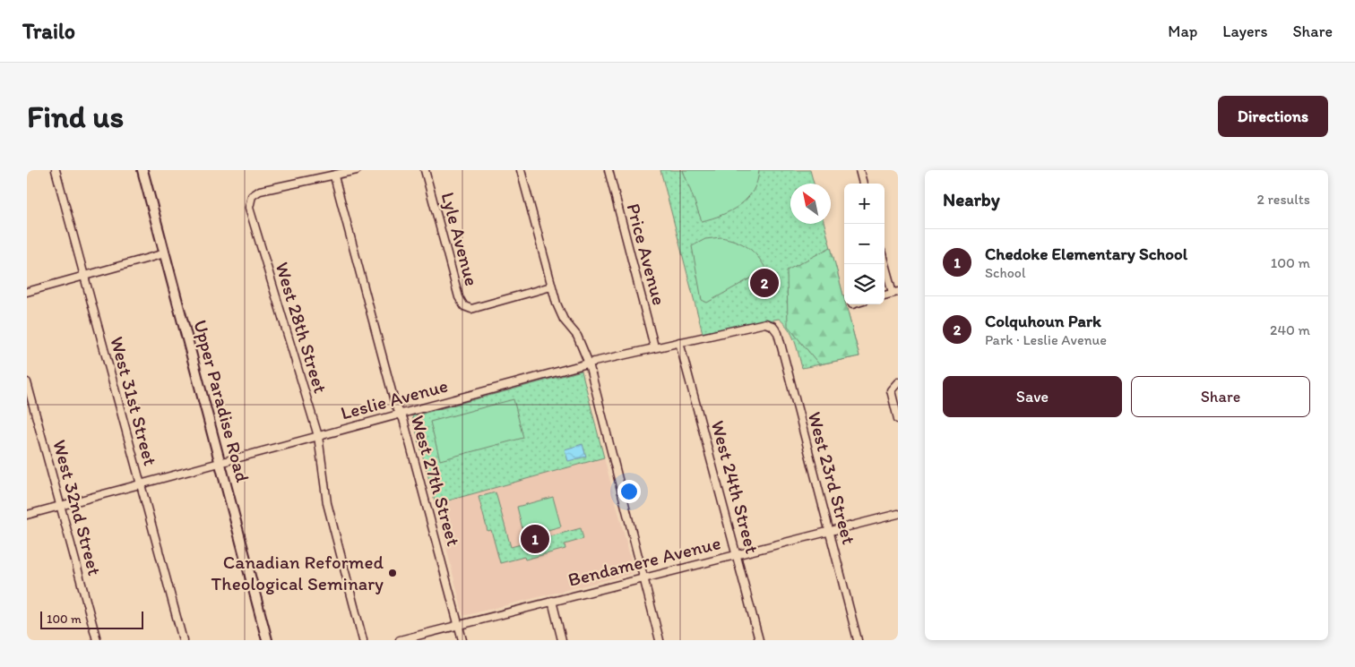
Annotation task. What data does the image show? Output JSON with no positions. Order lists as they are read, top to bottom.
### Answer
{
  "streets": {
    "street": [
      "Lyle Avenue",
      "Price Avenue",
      "West 28th Street",
      "Leslie Avenue",
      "West 31st Street",
      "Upper Paradise Road",
      "West 23rd Street",
      "West 27th Street",
      "West 24th Street",
      "West 32nd Street",
      "Bendamere Avenue"
    ]
  },
  "crossings": [
    ["Price Avenue", "Leslie Avenue"],
    ["West 28th Street", "Leslie Avenue"],
    ["West 28th Street", "West 27th Street"],
    ["Leslie Avenue", "West 31st Street"],
    ["Leslie Avenue", "Upper Paradise Road"],
    ["Leslie Avenue", "West 23rd Street"],
    ["Leslie Avenue", "West 27th Street"],
    ["Leslie Avenue", "West 24th Street"],
    ["Leslie Avenue", "West 32nd Street"],
    ["West 23rd Street", "Bendamere Avenue"],
    ["West 27th Street", "Bendamere Avenue"],
    ["West 24th Street", "Bendamere Avenue"]
  ],
  "places": ["Canadian Reformed Theological Seminary"],
  "scale_bar": "100 m",
  "north": "top left",
  "page": {
    "header": "Trailo",
    "nav": ["Map", "Layers", "Share"],
    "buttons": [
      "Directions",
      ["Save", "Share"]
    ],
    "title": "Find us",
    "heading": ["Nearby", "2 results"],
    "map_buttons": ["+", "−"],
    "list": [
      {
        "mark": "1",
        "name": "Chedoke Elementary School",
        "note": "School",
        "value": "100 m"
      },
      {
        "mark": "2",
        "name": "Colquhoun Park",
        "note": "Park · Leslie Avenue",
        "value": "240 m"
      }
    ],
    "pins": ["2", "1"],
    "scale": "100 m"
  }
}
